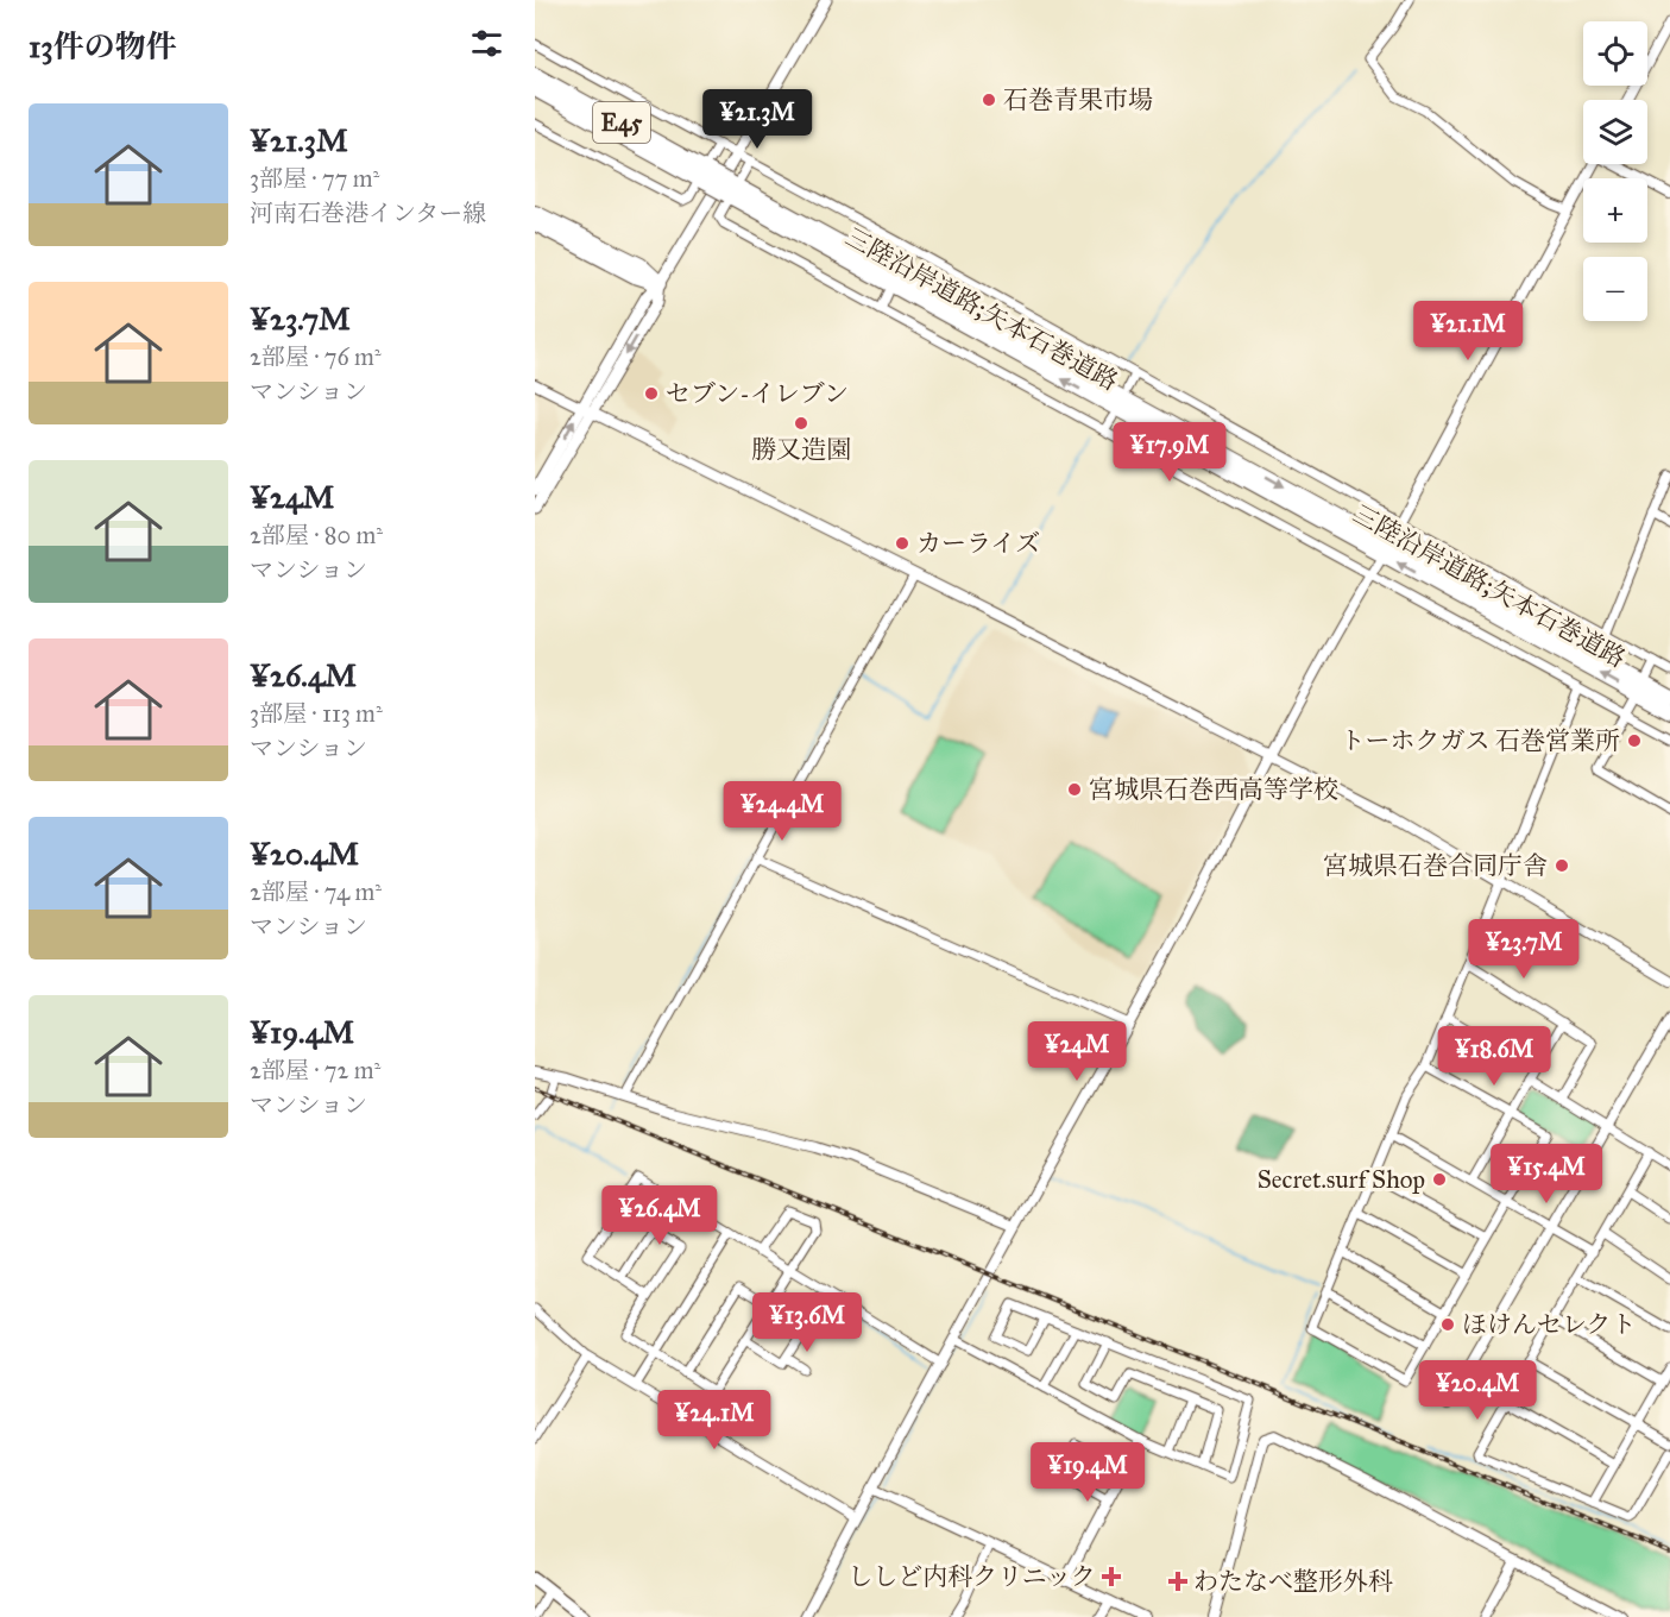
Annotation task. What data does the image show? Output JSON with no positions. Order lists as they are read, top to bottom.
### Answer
{
  "streets": {
    "highway": ["E45", "三陸沿岸道路;矢本石巻道路"]
  },
  "places": {
    "other": [
      "石巻青果市場",
      "セブン-イレブン",
      "勝又造園",
      "カーライズ",
      "トーホクガス 石巻営業所",
      "宮城県石巻西高等学校",
      "宮城県石巻合同庁舎",
      "Secret.surf Shop",
      "ほけんセレクト"
    ],
    "health": ["ししど内科クリニック", "わたなべ整形外科"]
  },
  "page": {
    "heading": "13件の物件",
    "map_buttons": ["+", "−"],
    "list": [
      {
        "name": "¥21.3M",
        "note": "3部屋 · 77 m² · 河南石巻港インター線"
      },
      {
        "name": "¥23.7M",
        "note": "2部屋 · 76 m² · マンション"
      },
      {
        "name": "¥24M",
        "note": "2部屋 · 80 m² · マンション"
      },
      {
        "name": "¥26.4M",
        "note": "3部屋 · 113 m² · マンション"
      },
      {
        "name": "¥20.4M",
        "note": "2部屋 · 74 m² · マンション"
      },
      {
        "name": "¥19.4M",
        "note": "2部屋 · 72 m² · マンション"
      }
    ],
    "price": [
      "¥21.3M",
      "¥21.1M",
      "¥17.9M",
      "¥24.4M",
      "¥23.7M",
      "¥24M",
      "¥18.6M",
      "¥15.4M",
      "¥26.4M",
      "¥13.6M",
      "¥20.4M",
      "¥24.1M",
      "¥19.4M"
    ]
  }
}
